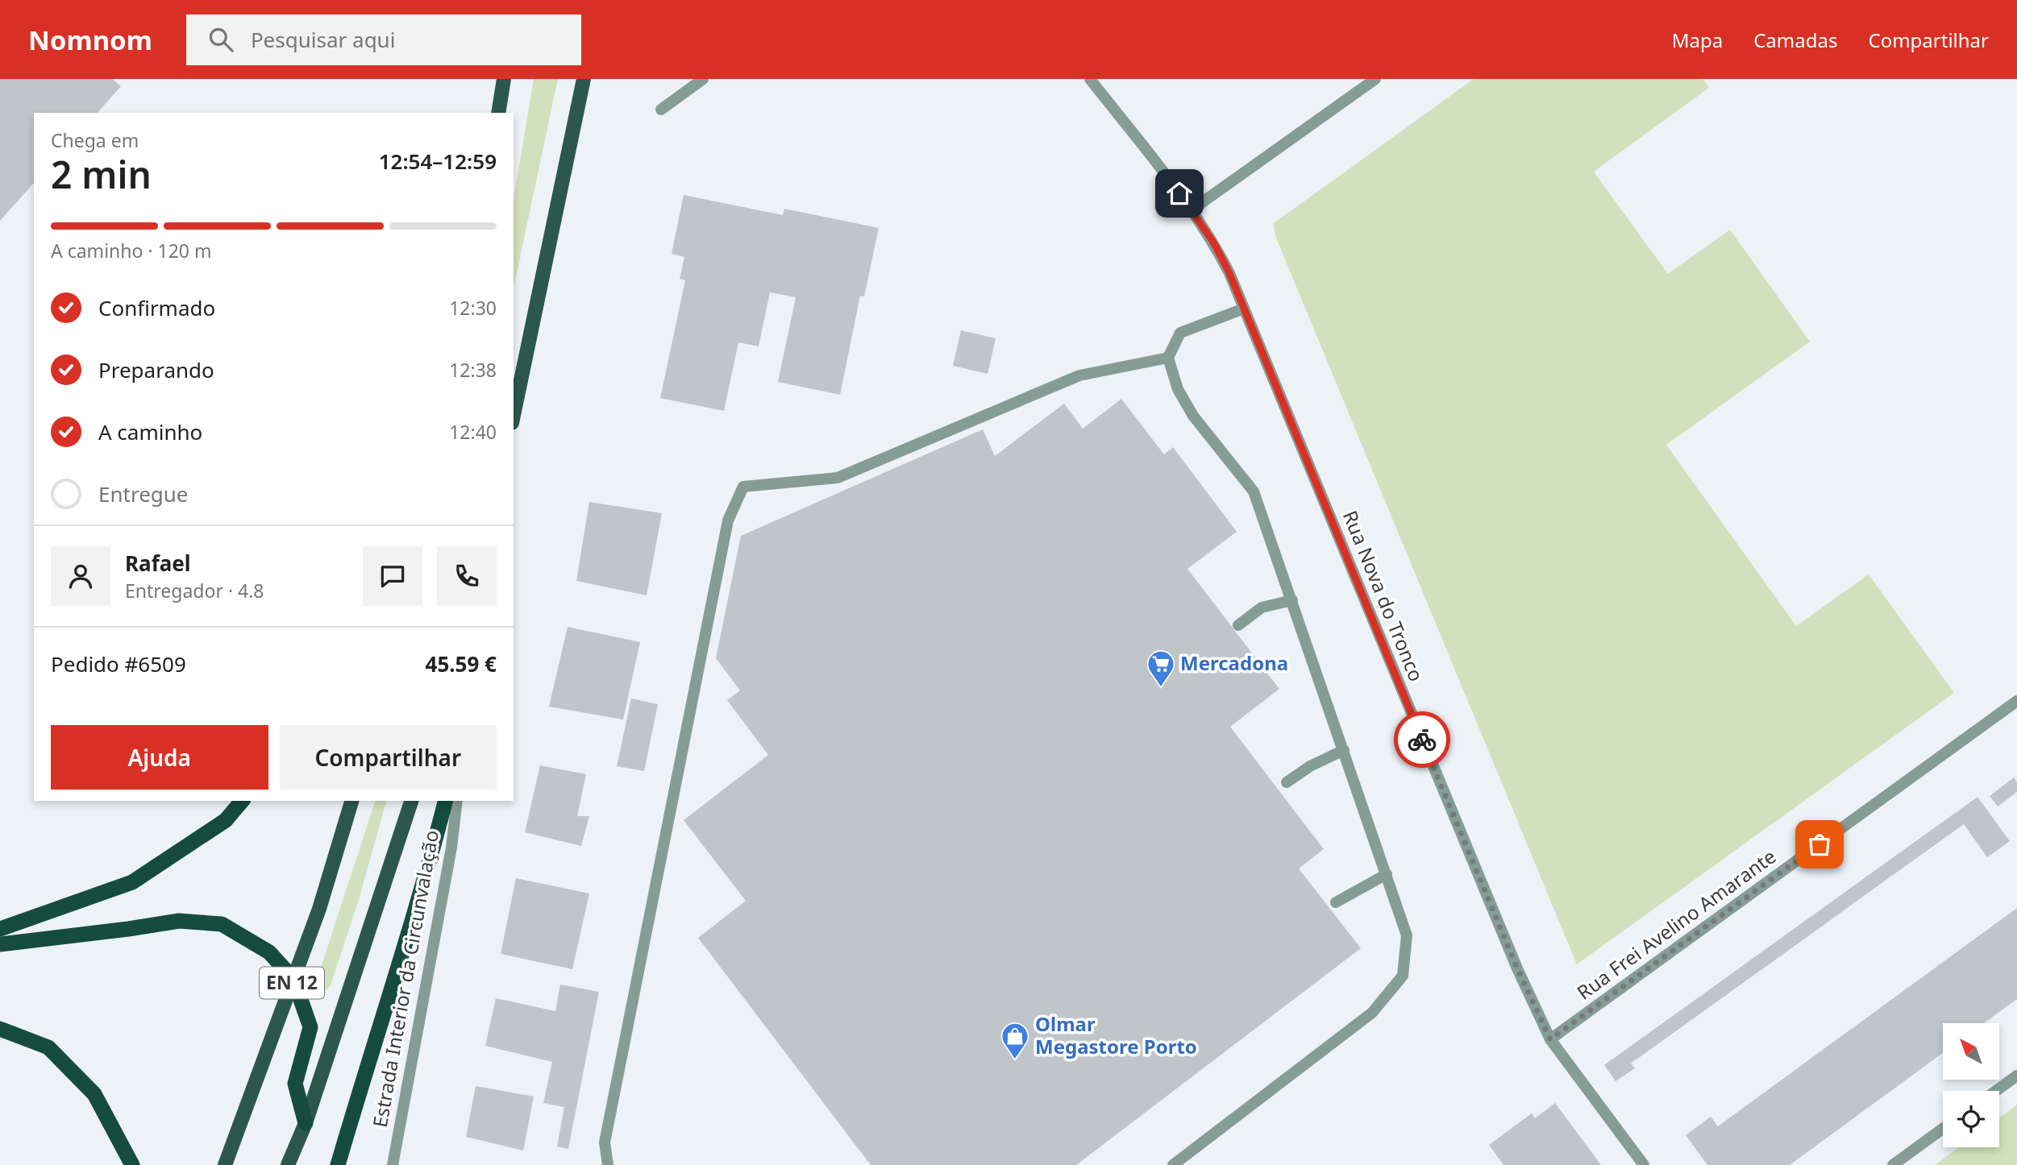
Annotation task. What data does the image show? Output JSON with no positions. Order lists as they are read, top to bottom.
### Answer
{
  "streets": {
    "main road": ["Estrada Interior da Circunvalação", "EN 12"],
    "street": ["Rua Nova do Tronco", "Rua Frei Avelino Amarante"]
  },
  "crossings": [
    ["Rua Nova do Tronco", "Rua Frei Avelino Amarante"]
  ],
  "places": {
    "supermarket": ["Mercadona"],
    "shop": ["Olmar Megastore Porto"]
  },
  "north": "top left",
  "page": {
    "header": "Nomnom",
    "search": "Pesquisar aqui",
    "nav": ["Mapa", "Camadas", "Compartilhar"],
    "heading": ["2 min", "Chega em", "12:54–12:59"],
    "panel": [
      "Rafael",
      "Entregador · 4.8",
      "Pedido #6509",
      "45.59 €"
    ],
    "bar": "A caminho · 120 m",
    "list": [
      ["Confirmado", "12:30"],
      ["Preparando", "12:38"],
      ["A caminho", "12:40"],
      "Entregue"
    ],
    "buttons": ["Ajuda", "Compartilhar"]
  }
}
